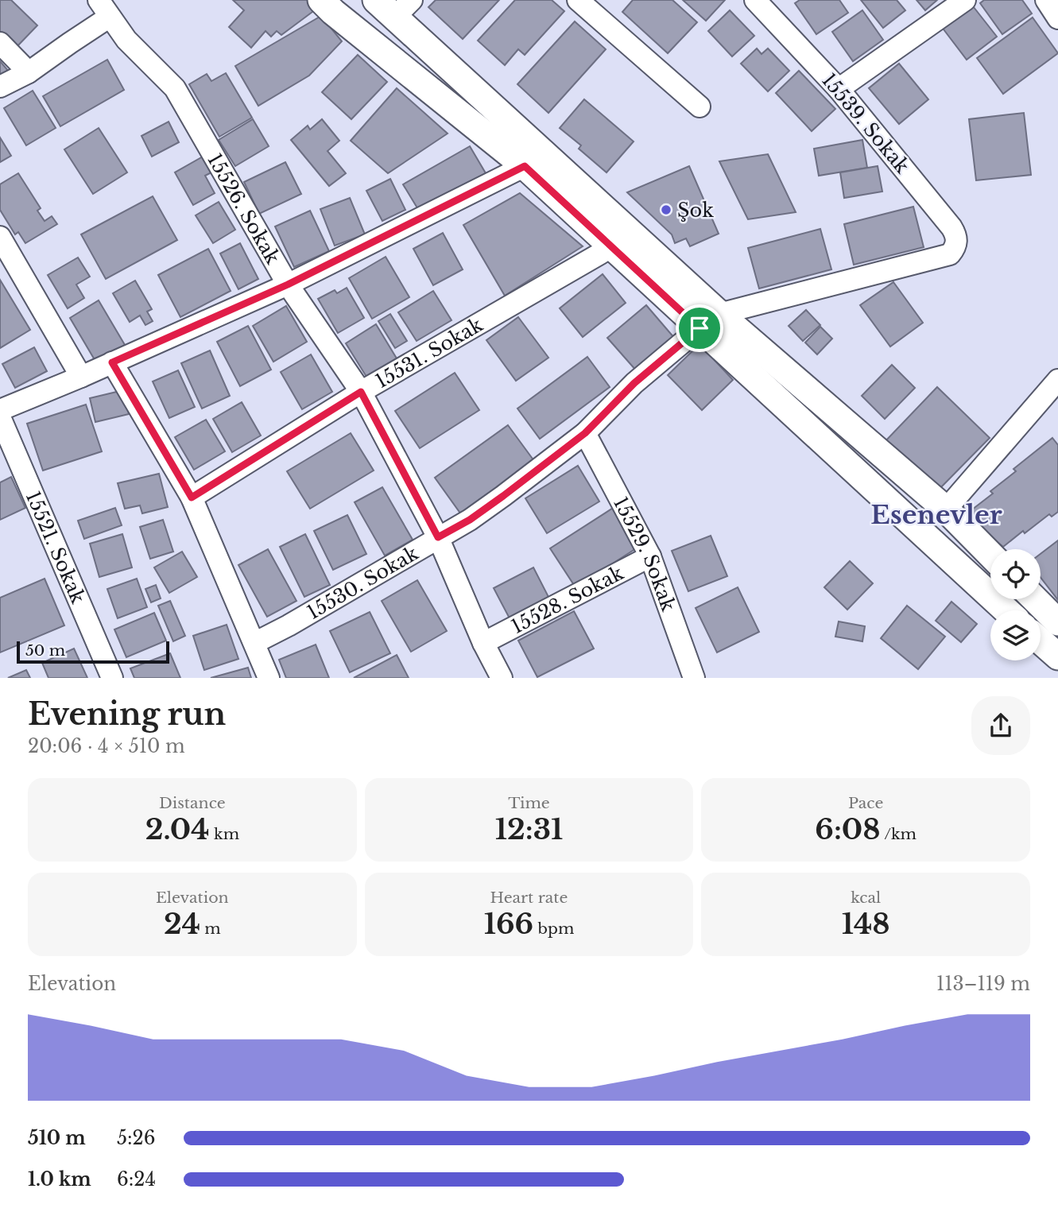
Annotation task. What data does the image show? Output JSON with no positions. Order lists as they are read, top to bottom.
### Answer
{
  "streets": {
    "street": [
      "15539. Sokak",
      "15526. Sokak",
      "15531. Sokak",
      "15521. Sokak",
      "15529. Sokak",
      "15530. Sokak",
      "15528. Sokak"
    ]
  },
  "crossings": [
    ["15539. Sokak", "15530. Sokak"],
    ["15526. Sokak", "15531. Sokak"],
    ["15526. Sokak", "15530. Sokak"],
    ["15526. Sokak", "15528. Sokak"],
    ["15529. Sokak", "15530. Sokak"],
    ["15529. Sokak", "15528. Sokak"]
  ],
  "districts": ["Esenevler"],
  "places": ["Şok"],
  "scale_bar": "50 m",
  "page": {
    "scale": "50 m",
    "heading": ["Evening run", "20:06 · 4 × 510 m"],
    "stats": [
      ["Distance", "2.04 km"],
      ["Time", "12:31"],
      ["Pace", "6:08 /km"],
      ["Elevation", "24 m"],
      ["Heart rate", "166 bpm"],
      ["kcal", "148"]
    ],
    "chart": ["Elevation", "113–119 m"],
    "list": [
      {
        "name": "510 m",
        "note": "5:26"
      },
      {
        "name": "1.0 km",
        "note": "6:24"
      }
    ]
  }
}
